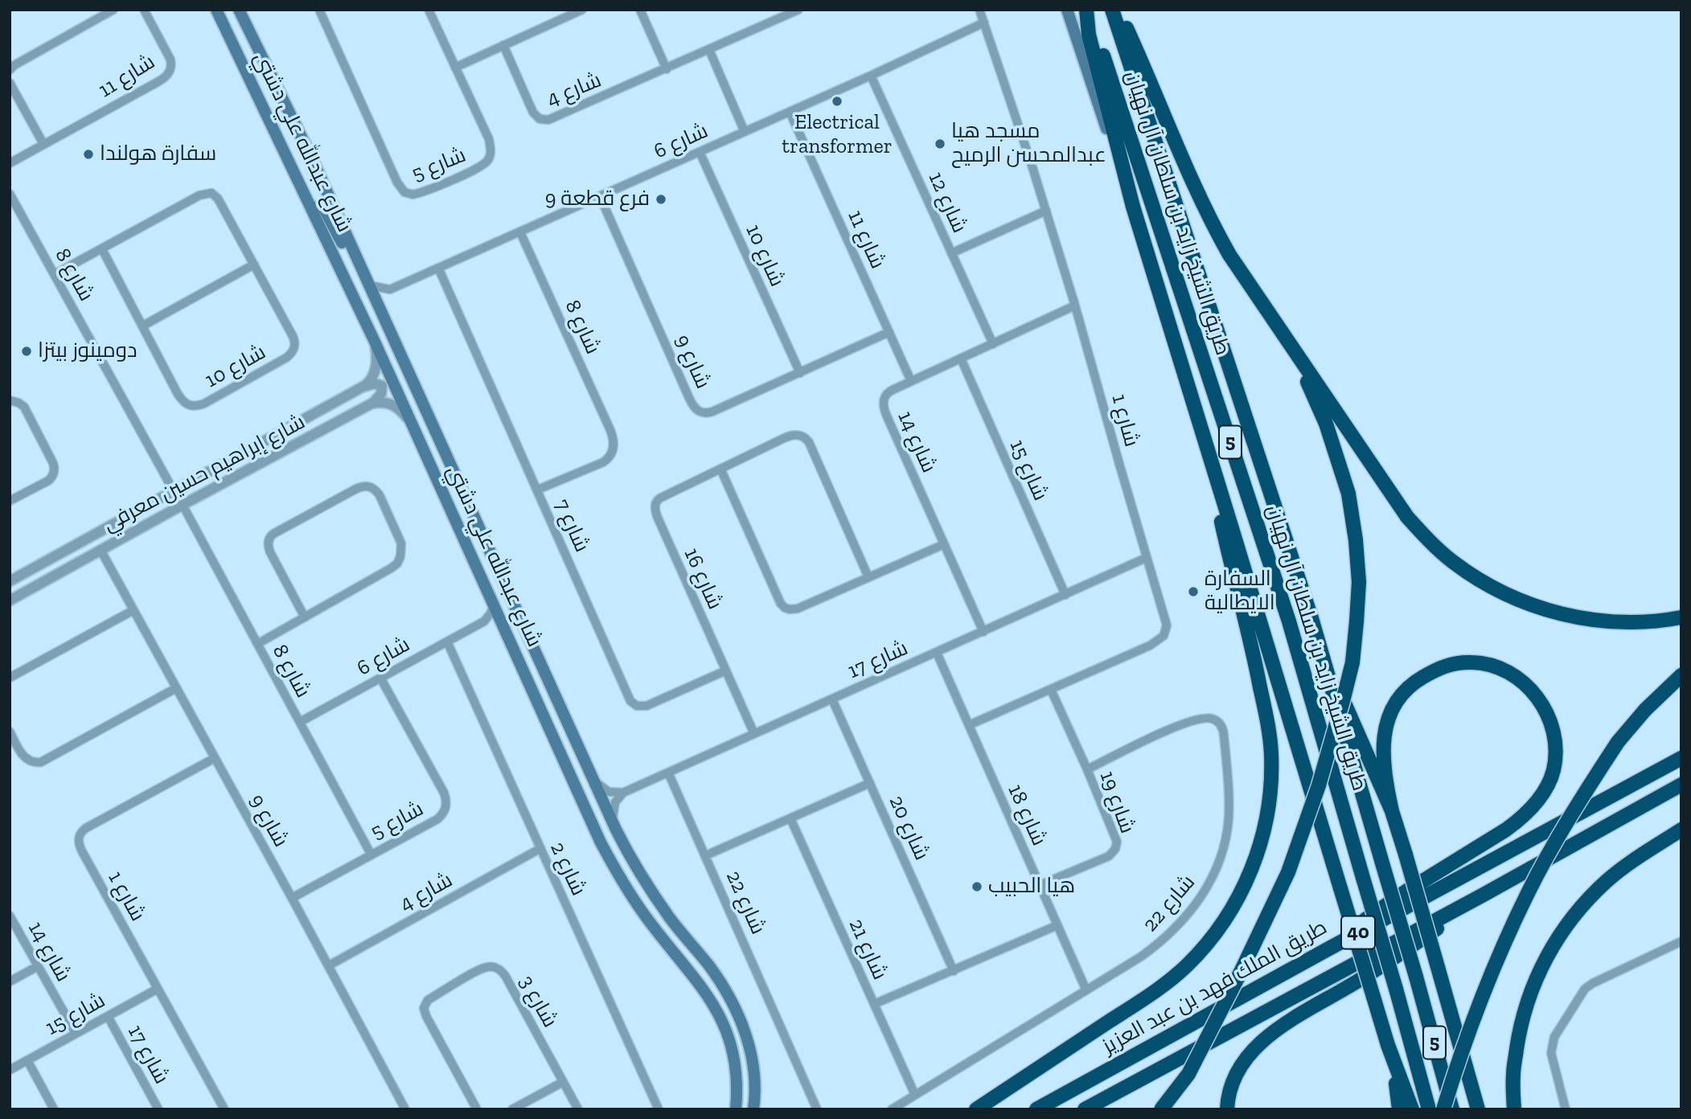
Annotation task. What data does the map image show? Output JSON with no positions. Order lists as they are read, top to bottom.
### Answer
{
  "streets": {
    "highway": [
      "طريق الشيخ زايد بن سلطان آل نهيان",
      "5",
      "40",
      "طريق الملك فهد بن عبد العزيز"
    ],
    "main road": ["شارع عبدالله علي دشتي"],
    "street": [
      "شارع 11",
      "شارع 4",
      "شارع 6",
      "شارع 5",
      "شارع 12",
      "شارع 10",
      "شارع 8",
      "شارع 9",
      "شارع 1",
      "شارع 14",
      "شارع 15",
      "شارع إبراهيم حسين معرفي",
      "شارع 7",
      "شارع 16",
      "شارع 17",
      "شارع 19",
      "شارع 18",
      "شارع 20",
      "شارع 2",
      "شارع 22",
      "شارع 21",
      "شارع 3"
    ]
  },
  "crossings": [
    ["شارع 11", "شارع 6"],
    ["شارع 11", "شارع 9"],
    ["شارع 11", "شارع 14"],
    ["شارع 4", "شارع 9"],
    ["شارع 4", "شارع 2"],
    ["شارع 6", "شارع عبدالله علي دشتي"],
    ["شارع 6", "شارع 5"],
    ["شارع 6", "شارع 12"],
    ["شارع 6", "شارع 10"],
    ["شارع 6", "شارع 8"],
    ["شارع 6", "شارع 9"],
    ["شارع 6", "شارع 1"],
    ["شارع 6", "شارع 7"],
    ["شارع 6", "شارع 2"],
    ["شارع عبدالله علي دشتي", "شارع إبراهيم حسين معرفي"],
    ["شارع 5", "شارع 8"],
    ["شارع 5", "شارع 9"],
    ["شارع 12", "شارع 14"],
    ["شارع 10", "شارع 8"],
    ["شارع 10", "شارع 9"],
    ["شارع 8", "شارع إبراهيم حسين معرفي"],
    ["شارع 8", "شارع 7"],
    ["شارع 9", "شارع 1"],
    ["شارع 9", "شارع إبراهيم حسين معرفي"],
    ["شارع 1", "شارع 14"],
    ["شارع 1", "شارع 15"],
    ["شارع 1", "شارع 17"],
    ["شارع 1", "شارع 19"],
    ["شارع 1", "شارع 18"],
    ["شارع 14", "شارع 15"],
    ["شارع 14", "شارع 17"],
    ["شارع 15", "شارع 17"],
    ["شارع 7", "شارع 16"],
    ["شارع 16", "شارع 17"],
    ["شارع 17", "شارع 18"],
    ["شارع 17", "شارع 20"],
    ["شارع 17", "شارع 22"],
    ["شارع 19", "شارع 18"],
    ["شارع 19", "شارع 22"],
    ["شارع 18", "شارع 22"],
    ["شارع 22", "شارع 21"]
  ],
  "places": [
    "Electrical transformer",
    "مسجد هيا عبدالمحسن الرميح",
    "سفارة هولندا",
    "فرع قطعة 9",
    "دومينوز بيتزا",
    "السفارة الايطالية",
    "هيا الحبيب"
  ]
}
